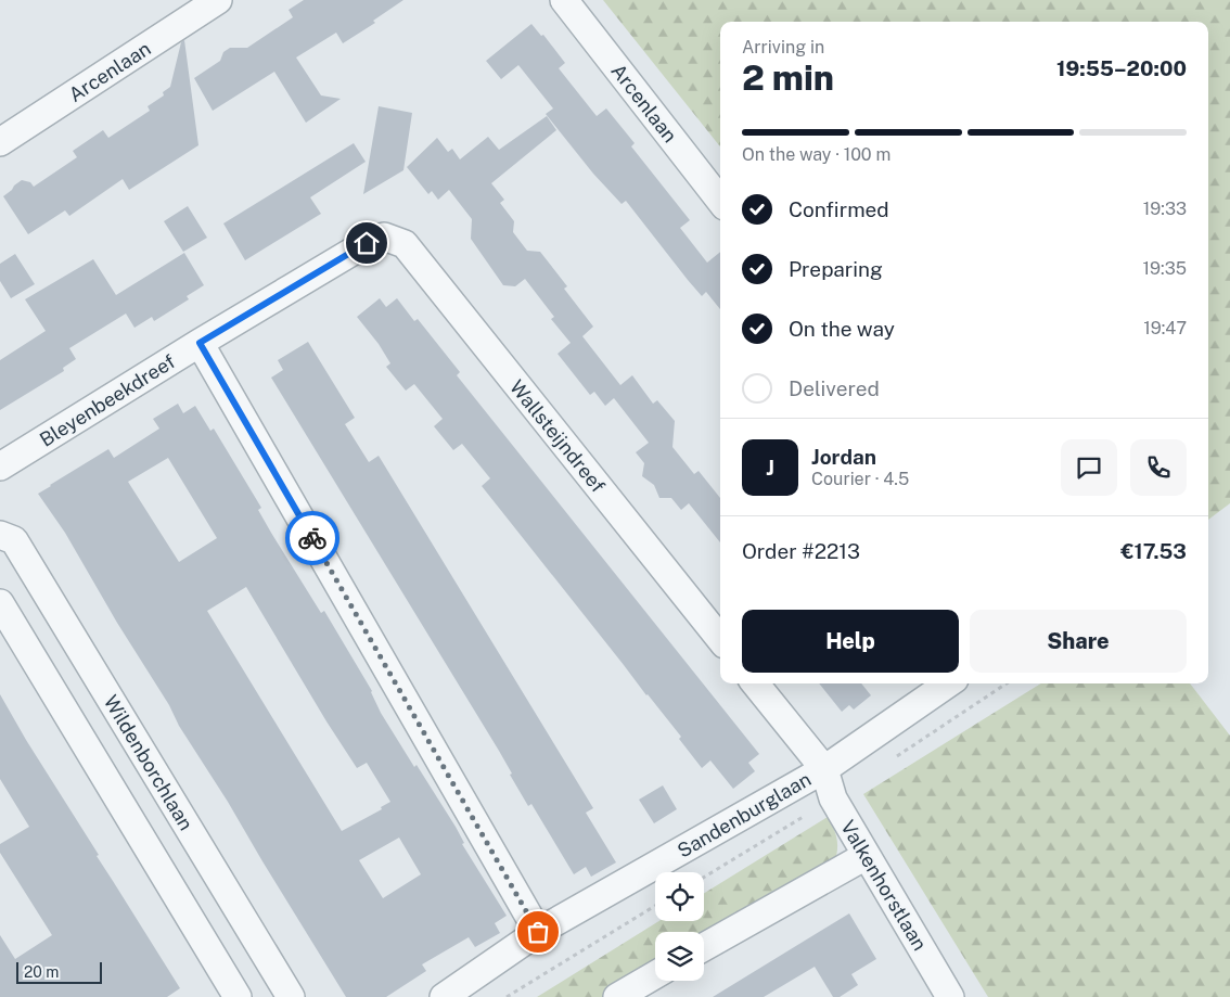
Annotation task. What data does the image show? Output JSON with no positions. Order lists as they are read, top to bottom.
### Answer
{
  "streets": {
    "street": [
      "Arcenlaan",
      "Bleyenbeekdreef",
      "Wallsteijndreef",
      "Wildenborchlaan",
      "Sandenburglaan",
      "Valkenhorstlaan"
    ]
  },
  "crossings": [
    ["Bleyenbeekdreef", "Wallsteijndreef"],
    ["Sandenburglaan", "Valkenhorstlaan"]
  ],
  "scale_bar": "20 m",
  "page": {
    "heading": ["2 min", "Arriving in", "19:55–20:00"],
    "panel": [
      "Jordan",
      "Courier · 4.5",
      "Order #2213",
      "€17.53"
    ],
    "bar": "On the way · 100 m",
    "list": [
      ["Confirmed", "19:33"],
      ["Preparing", "19:35"],
      ["On the way", "19:47"],
      "Delivered"
    ],
    "round": "J",
    "buttons": ["Help", "Share"],
    "scale": "20 m"
  }
}
